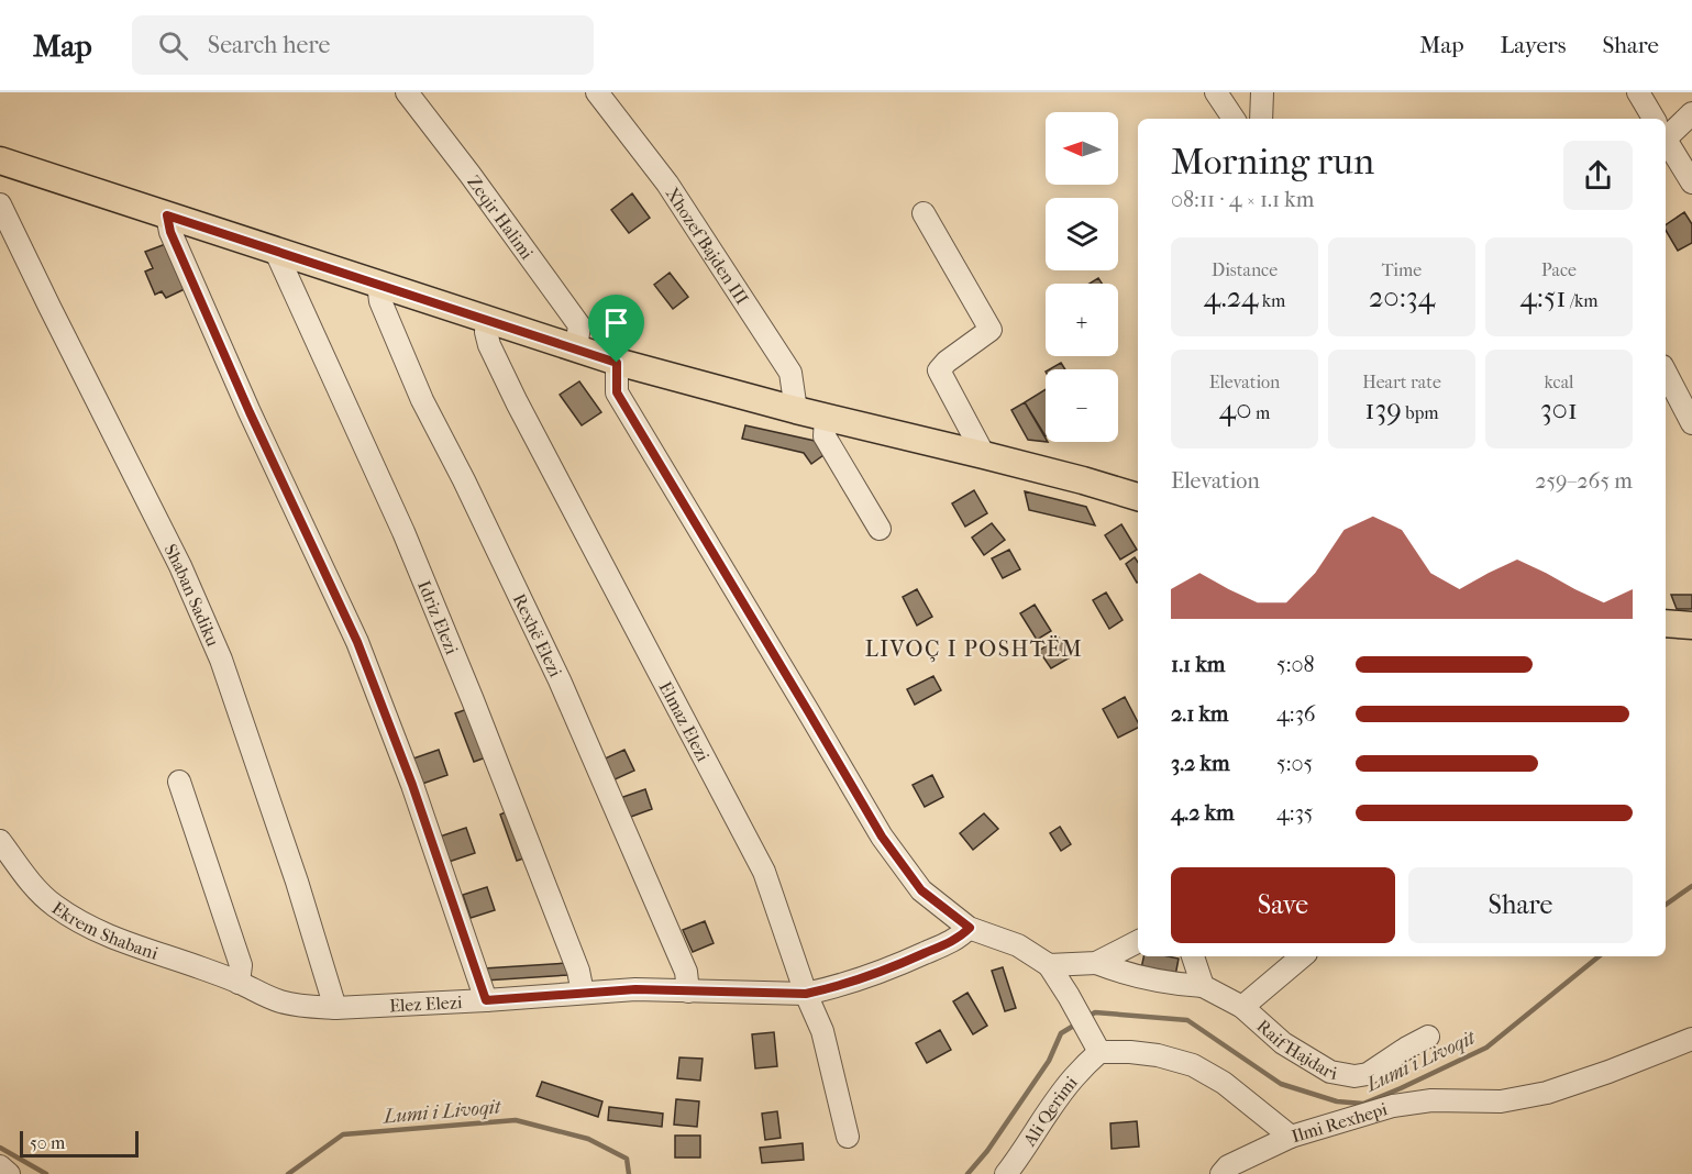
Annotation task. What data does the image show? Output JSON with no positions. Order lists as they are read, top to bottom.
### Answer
{
  "streets": {
    "street": [
      "Zeqir Halimi",
      "Xhozef Bajden III",
      "Shaban Sadiku",
      "Idriz Elezi",
      "Rexhë Elezi",
      "Elmaz Elezi",
      "Ekrem Shabani",
      "Elez Elezi",
      "Raif Hajdari",
      "Ali Qerimi",
      "Ilmi Rexhepi"
    ]
  },
  "crossings": [
    ["Shaban Sadiku", "Elez Elezi"],
    ["Idriz Elezi", "Elez Elezi"],
    ["Rexhë Elezi", "Elez Elezi"],
    ["Elmaz Elezi", "Elez Elezi"],
    ["Ekrem Shabani", "Elez Elezi"],
    ["Ali Qerimi", "Ilmi Rexhepi"]
  ],
  "districts": ["LIVOÇ I POSHTËM"],
  "water": ["Lumi i Livoqit"],
  "scale_bar": "50 m",
  "north": "left",
  "page": {
    "header": "Map",
    "search": "Search here",
    "nav": ["Map", "Layers", "Share"],
    "map_buttons": ["+", "−"],
    "heading": ["Morning run", "08:11 · 4 × 1.1 km"],
    "stats": [
      ["Distance", "4.24 km"],
      ["Time", "20:34"],
      ["Pace", "4:51 /km"],
      ["Elevation", "40 m"],
      ["Heart rate", "139 bpm"],
      ["kcal", "301"]
    ],
    "chart": ["Elevation", "259–265 m"],
    "list": [
      {
        "name": "1.1 km",
        "note": "5:08"
      },
      {
        "name": "2.1 km",
        "note": "4:36"
      },
      {
        "name": "3.2 km",
        "note": "5:05"
      },
      {
        "name": "4.2 km",
        "note": "4:35"
      }
    ],
    "buttons": ["Save", "Share"],
    "scale": "50 m"
  }
}
